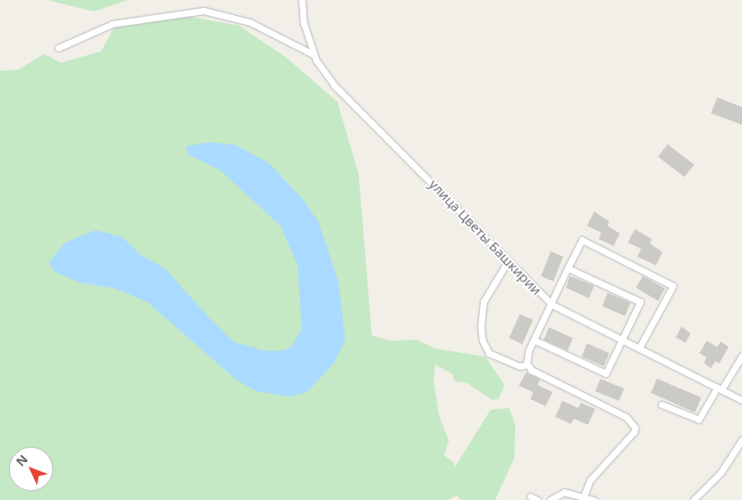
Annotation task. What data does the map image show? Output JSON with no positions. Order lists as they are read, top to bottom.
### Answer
{
  "streets": {
    "street": ["улица Цветы Башкирии"]
  },
  "north": "top left"
}
